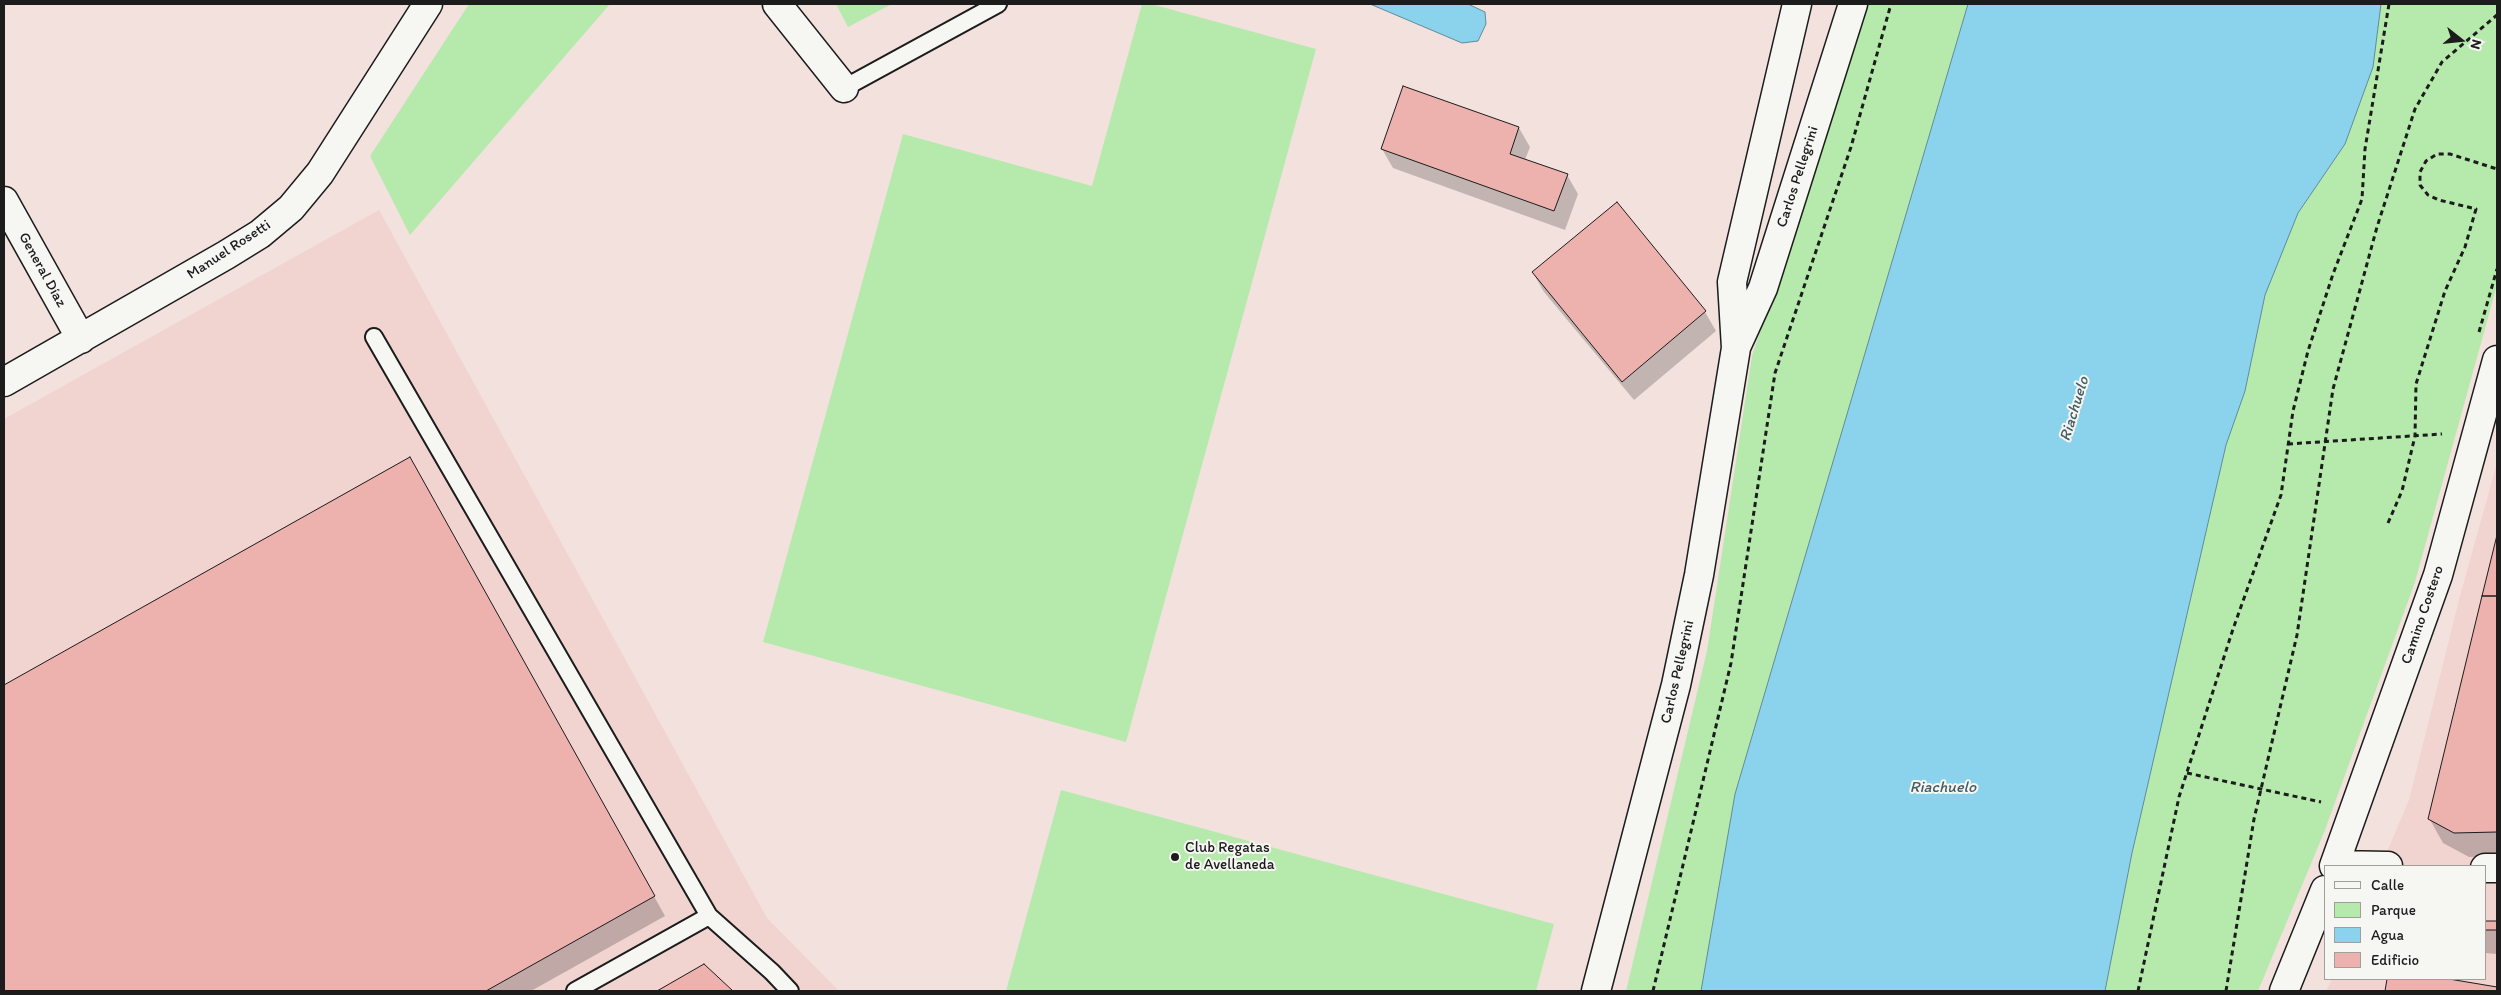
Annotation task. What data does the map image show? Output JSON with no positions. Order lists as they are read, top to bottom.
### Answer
{
  "streets": {
    "street": [
      "Carlos Pellegrini",
      "Manuel Rosetti",
      "General Díaz",
      "Camino Costero"
    ]
  },
  "crossings": [
    ["Manuel Rosetti", "General Díaz"]
  ],
  "water": ["Riachuelo"],
  "places": ["Club Regatas de Avellaneda"],
  "legend": [
    "Calle",
    "Parque",
    "Agua",
    "Edificio"
  ],
  "north": "right"
}
